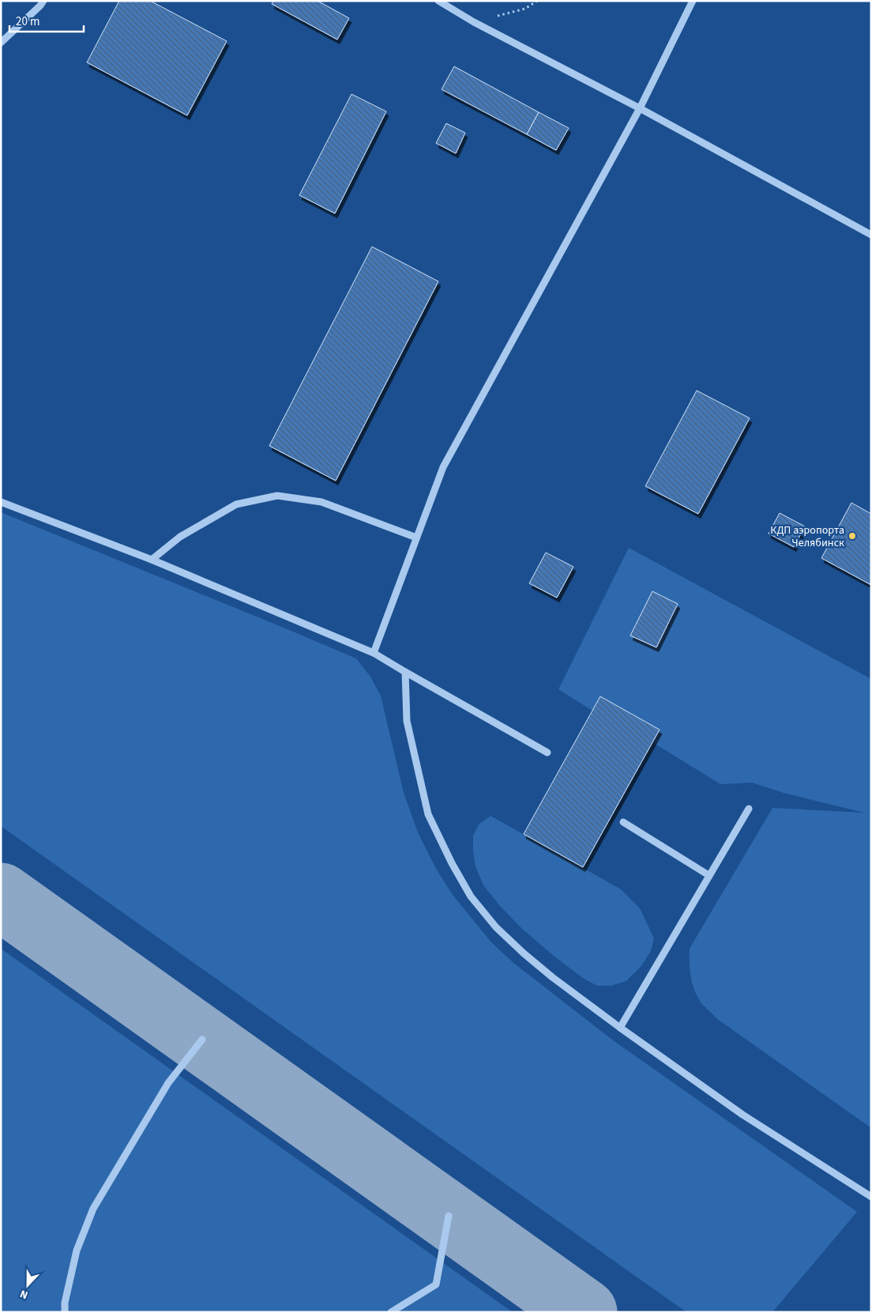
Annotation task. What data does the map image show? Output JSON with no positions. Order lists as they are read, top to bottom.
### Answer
{
  "places": ["КДП аэропорта Челябинск"],
  "scale_bar": "20 m",
  "north": "bottom"
}
